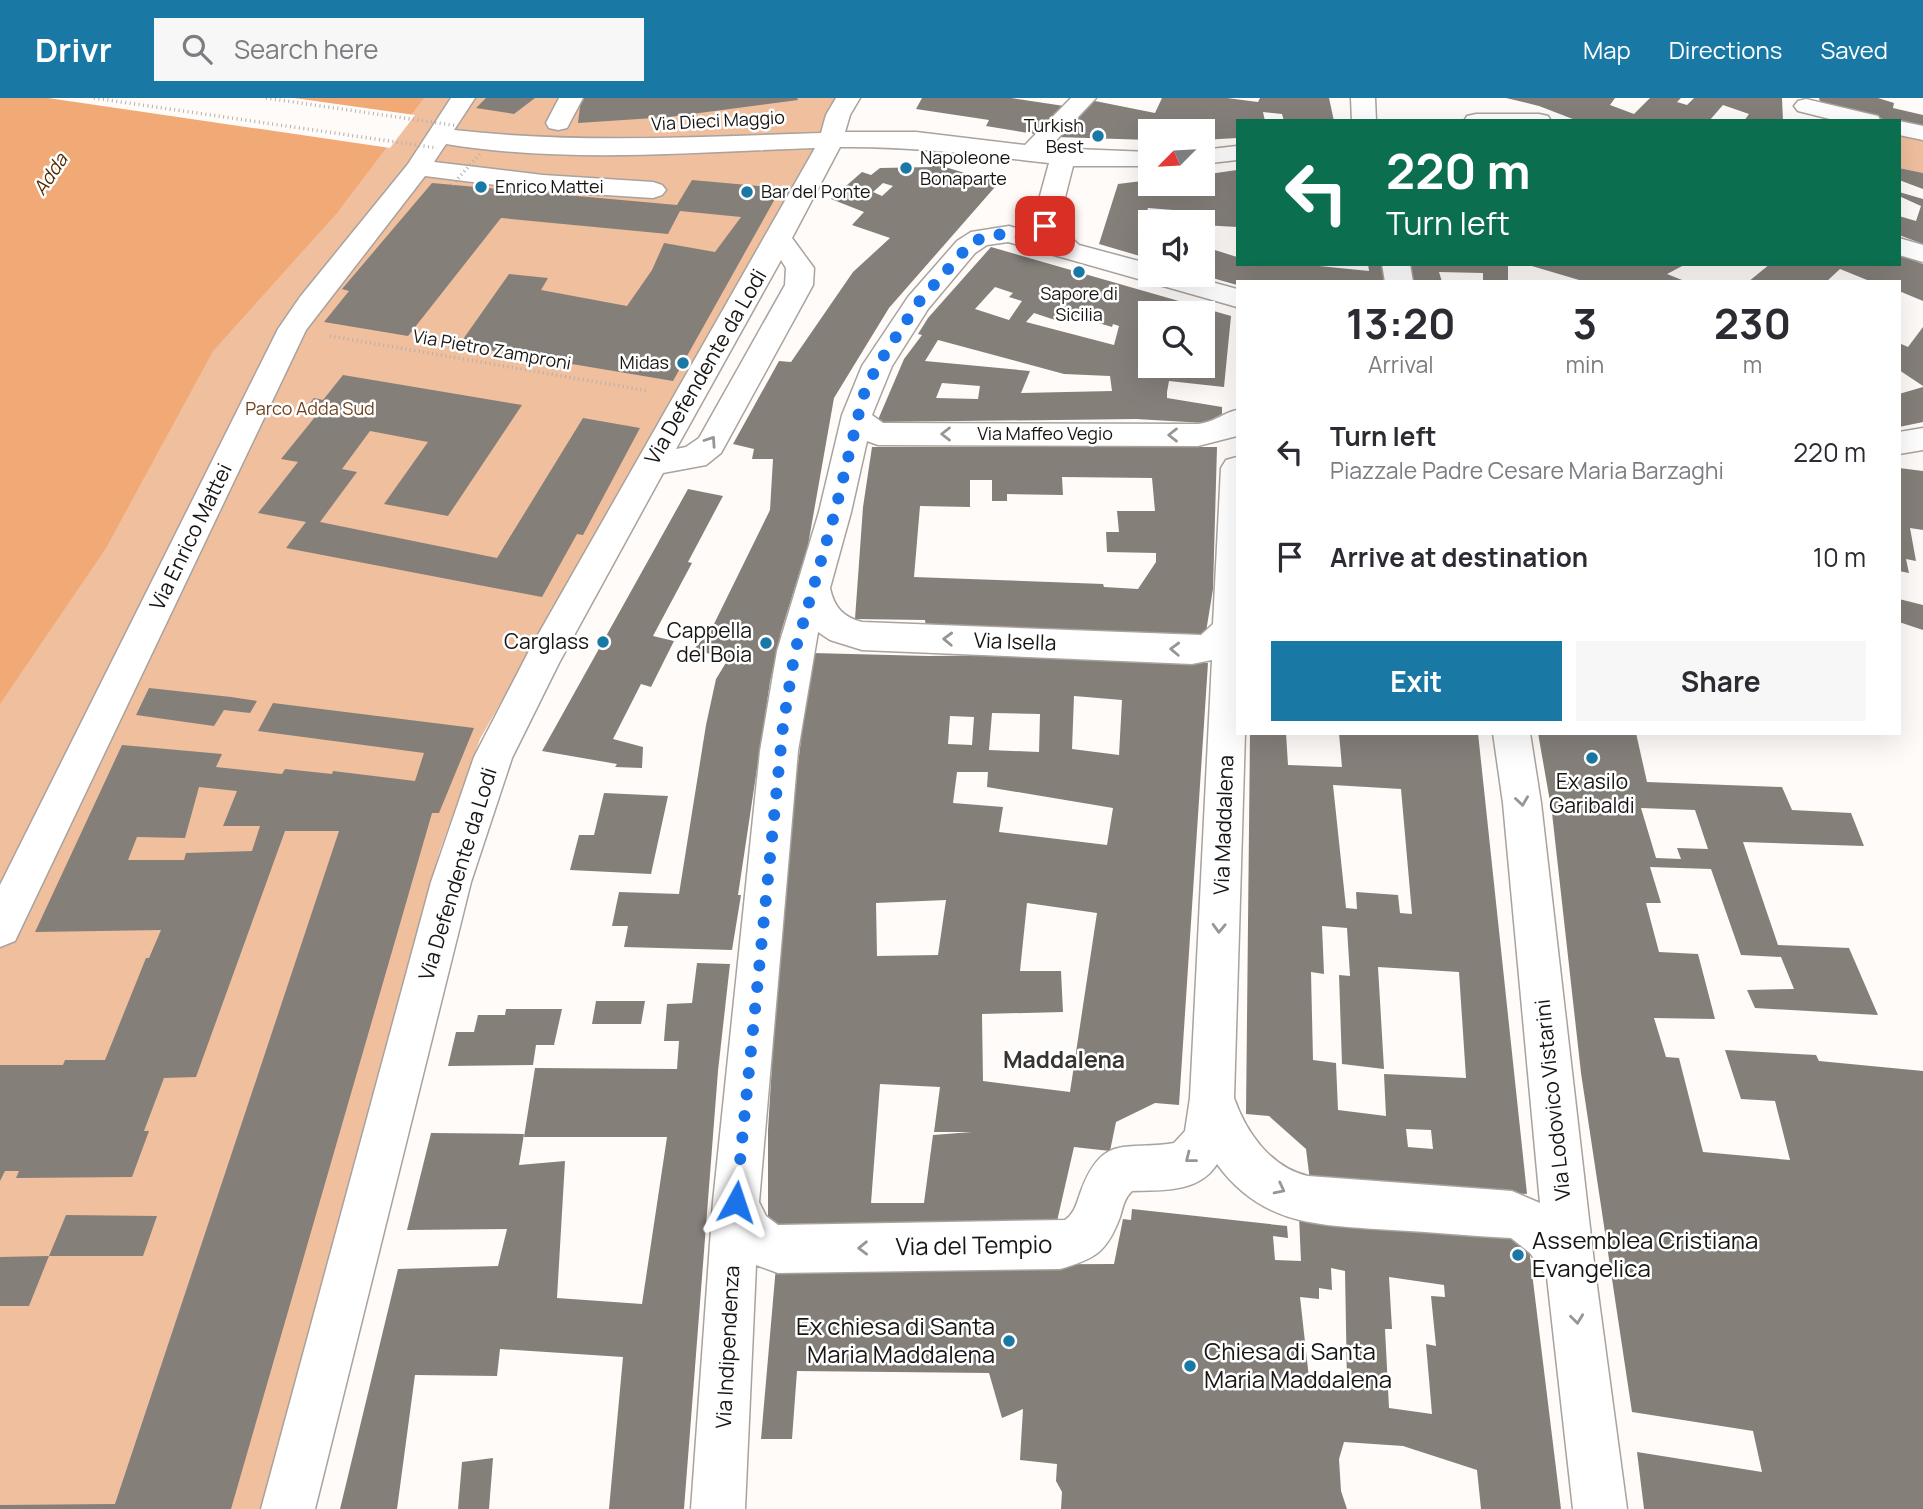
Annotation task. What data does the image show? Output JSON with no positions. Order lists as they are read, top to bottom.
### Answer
{
  "streets": {
    "street": [
      "Via Dieci Maggio",
      "Via Defendente da Lodi",
      "Via Maffeo Vegio",
      "Via Enrico Mattei",
      "Via Isella",
      "Via Maddalena",
      "Via Lodovico Vistarini",
      "Via del Tempio",
      "Via Indipendenza"
    ],
    "path": ["Via Pietro Zamproni"]
  },
  "crossings": [
    ["Via Dieci Maggio", "Via Defendente da Lodi"],
    ["Via Dieci Maggio", "Via Enrico Mattei"],
    ["Via Pietro Zamproni", "Via Defendente da Lodi"],
    ["Via Pietro Zamproni", "Via Enrico Mattei"],
    ["Via Maffeo Vegio", "Via Indipendenza"],
    ["Via Isella", "Via Maddalena"],
    ["Via Isella", "Via Indipendenza"],
    ["Via Maddalena", "Via del Tempio"],
    ["Via del Tempio", "Via Indipendenza"]
  ],
  "one_way": [
    "Via Maffeo Vegio",
    "Via Isella",
    "Via Maddalena",
    "Via Lodovico Vistarini",
    "Via del Tempio"
  ],
  "districts": ["Maddalena"],
  "water": ["Adda"],
  "parks": ["Parco Adda Sud"],
  "places": [
    "Turkish Best",
    "Napoleone Bonaparte",
    "Enrico Mattei",
    "Bar del Ponte",
    "Sapore di Sicilia",
    "Midas",
    "Carglass",
    "Cappella del Boia",
    "Ex asilo Garibaldi",
    "Assemblea Cristiana Evangelica",
    "Ex chiesa di Santa Maria Maddalena",
    "Chiesa di Santa Maria Maddalena"
  ],
  "north": "bottom left",
  "page": {
    "header": "Drivr",
    "search": "Search here",
    "nav": ["Map", "Directions", "Saved"],
    "turn": ["220 m", "Turn left"],
    "eta": [
      "13:20",
      "Arrival",
      "3",
      "min",
      "230",
      "m"
    ],
    "list": [
      {
        "name": "Turn left",
        "note": "Piazzale Padre Cesare Maria Barzaghi",
        "value": "220 m"
      },
      {
        "name": "Arrive at destination",
        "value": "10 m"
      }
    ],
    "buttons": ["Exit", "Share"]
  }
}
